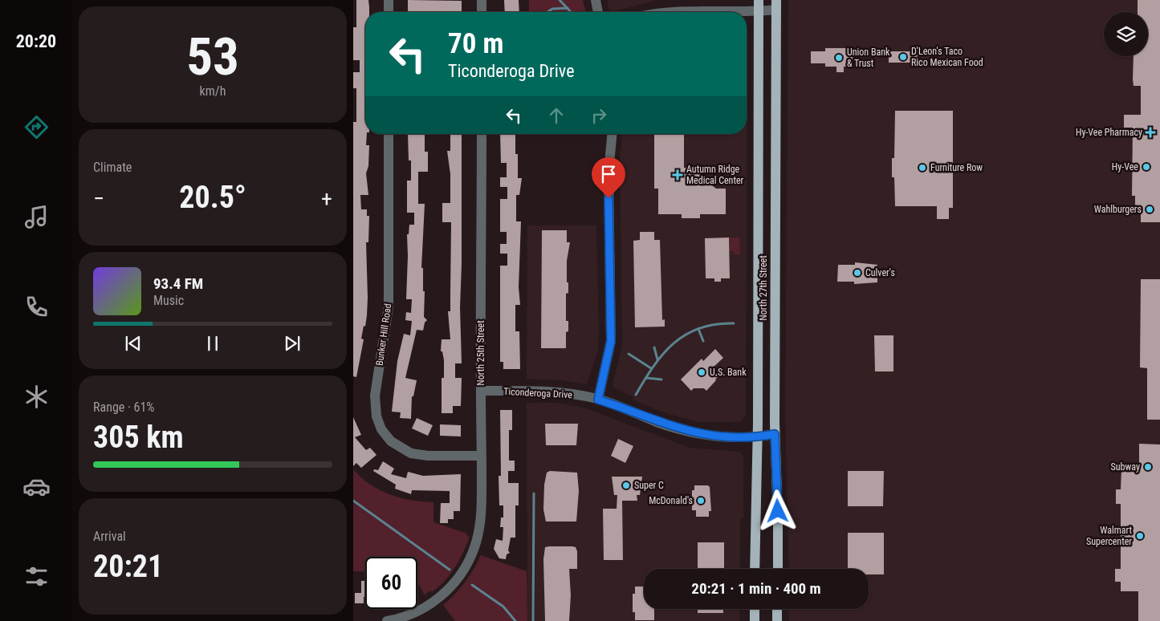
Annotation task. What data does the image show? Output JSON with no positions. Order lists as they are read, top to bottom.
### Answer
{
  "streets": {
    "main road": ["North 27th Street"],
    "street": ["Bunker Hill Road", "North 25th Street", "Ticonderoga Drive"]
  },
  "crossings": [
    ["North 27th Street", "Ticonderoga Drive"],
    ["Bunker Hill Road", "North 25th Street"],
    ["North 25th Street", "Ticonderoga Drive"]
  ],
  "places": {
    "other": [
      "D'Leon's Taco Rico Mexican Food",
      "Union Bank & Trust",
      "Hy-Vee",
      "Furniture Row",
      "Wahlburgers",
      "Culver's",
      "U.S. Bank",
      "Subway",
      "Super C",
      "McDonald's",
      "Walmart Supercenter"
    ],
    "health": ["Hy-Vee Pharmacy", "Autumn Ridge Medical Center"]
  },
  "page": {
    "tabs": "20:20",
    "tile": [
      ["53", "km/h"],
      "Climate",
      ["Range · 61%", "305 km"],
      ["Arrival", "20:21"]
    ],
    "turn": ["70 m", "Ticonderoga Drive"],
    "heat": ["−", "20.5°", "+"],
    "song": ["93.4 FM", "Music"],
    "limit": "60",
    "trip": "20:21 · 1 min · 400 m"
  }
}
